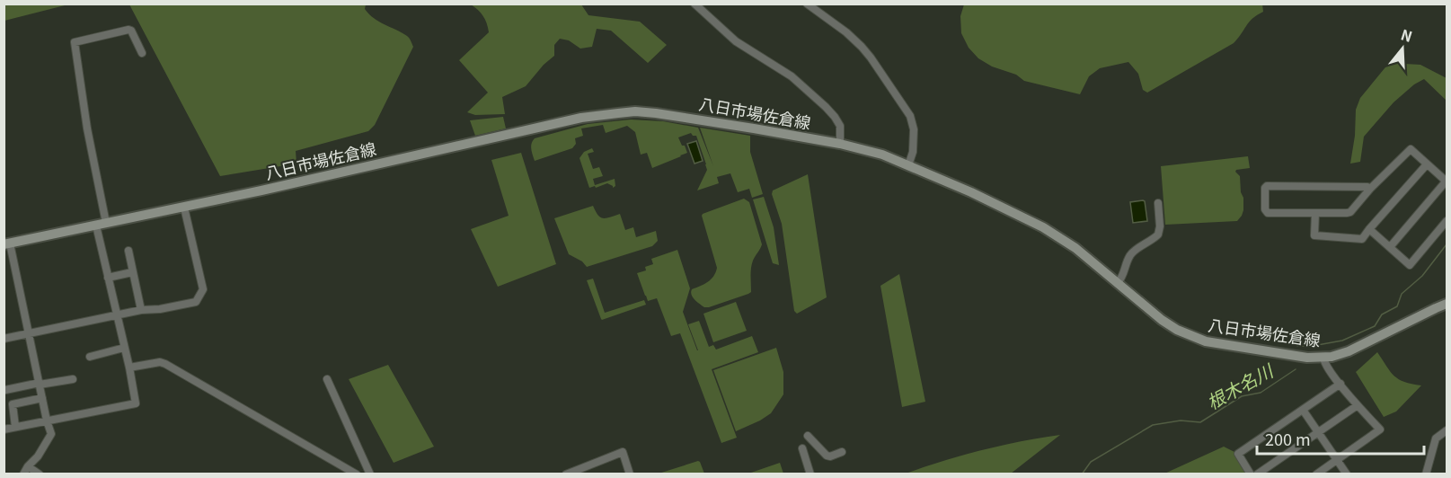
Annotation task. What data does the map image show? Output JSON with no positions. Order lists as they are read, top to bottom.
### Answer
{
  "streets": {
    "main road": ["八日市場佐倉線"]
  },
  "water": ["根木名川"],
  "scale_bar": "200 m",
  "north": "top"
}
